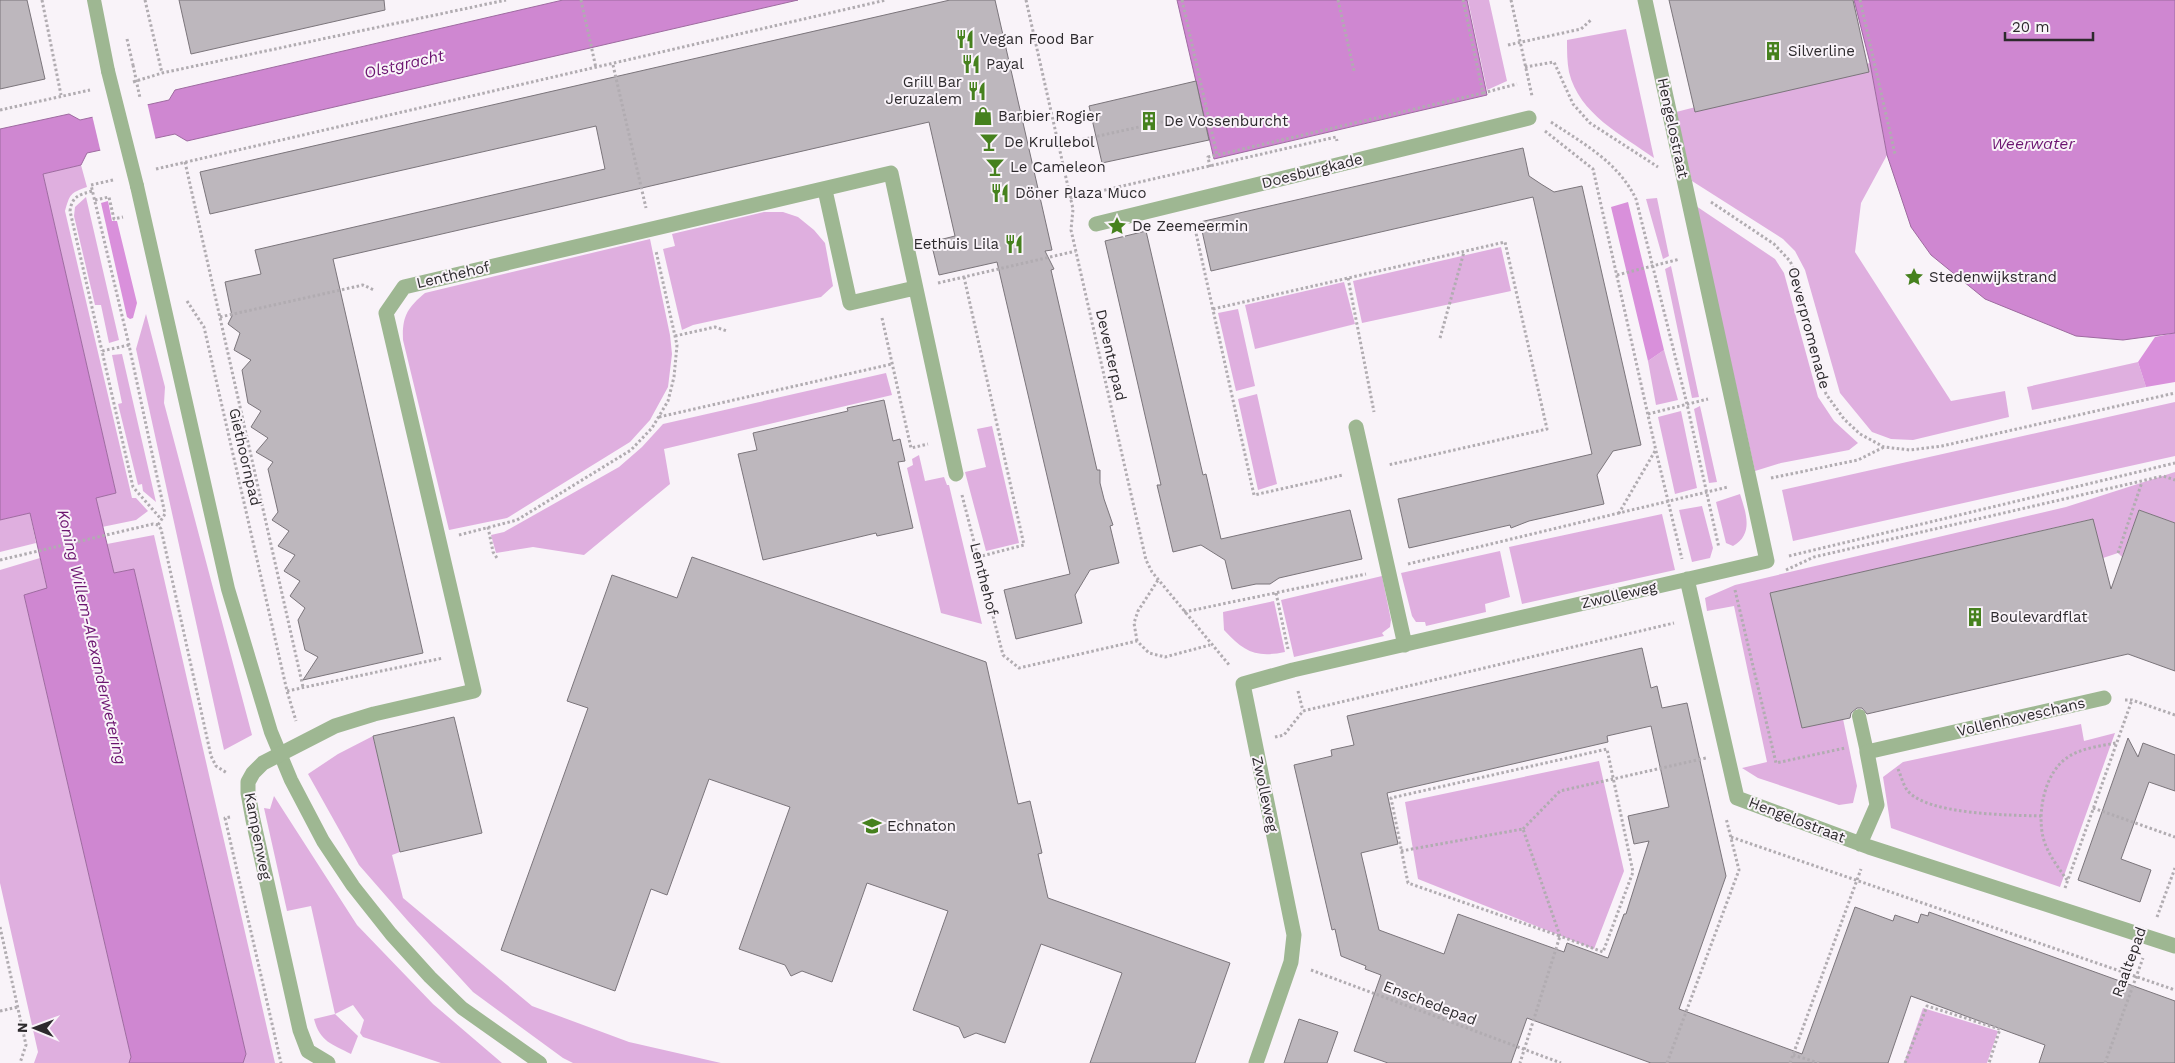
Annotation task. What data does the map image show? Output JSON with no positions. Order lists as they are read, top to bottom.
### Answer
{
  "streets": {
    "street": [
      "Hengelostraat",
      "Doesburgkade",
      "Lenthehof",
      "Zwolleweg",
      "Vollenhoveschans",
      "Kampenweg"
    ],
    "path": [
      "Oeverpromenade",
      "Deventerpad",
      "Giethoornpad",
      "Raaltepad",
      "Enschedepad"
    ]
  },
  "crossings": [
    ["Hengelostraat", "Oeverpromenade"],
    ["Hengelostraat", "Zwolleweg"],
    ["Hengelostraat", "Raaltepad"],
    ["Deventerpad", "Zwolleweg"],
    ["Giethoornpad", "Kampenweg"],
    ["Zwolleweg", "Enschedepad"]
  ],
  "water": ["Olstgracht", "Weerwater", "Koning Willem-Alexanderwetering"],
  "places": {
    "restaurant": [
      "Vegan Food Bar",
      "Payal",
      "Grill Bar Jeruzalem",
      "Döner Plaza Muco",
      "Eethuis Lila"
    ],
    "building": ["Silverline", "De Vossenburcht", "Boulevardflat"],
    "shop": ["Barbier Rogier"],
    "bar": ["De Krullebol", "Le Cameleon"],
    "place": ["De Zeemeermin", "Stedenwijkstrand"],
    "school or university": ["Echnaton"]
  },
  "scale_bar": "20 m",
  "north": "left"
}
